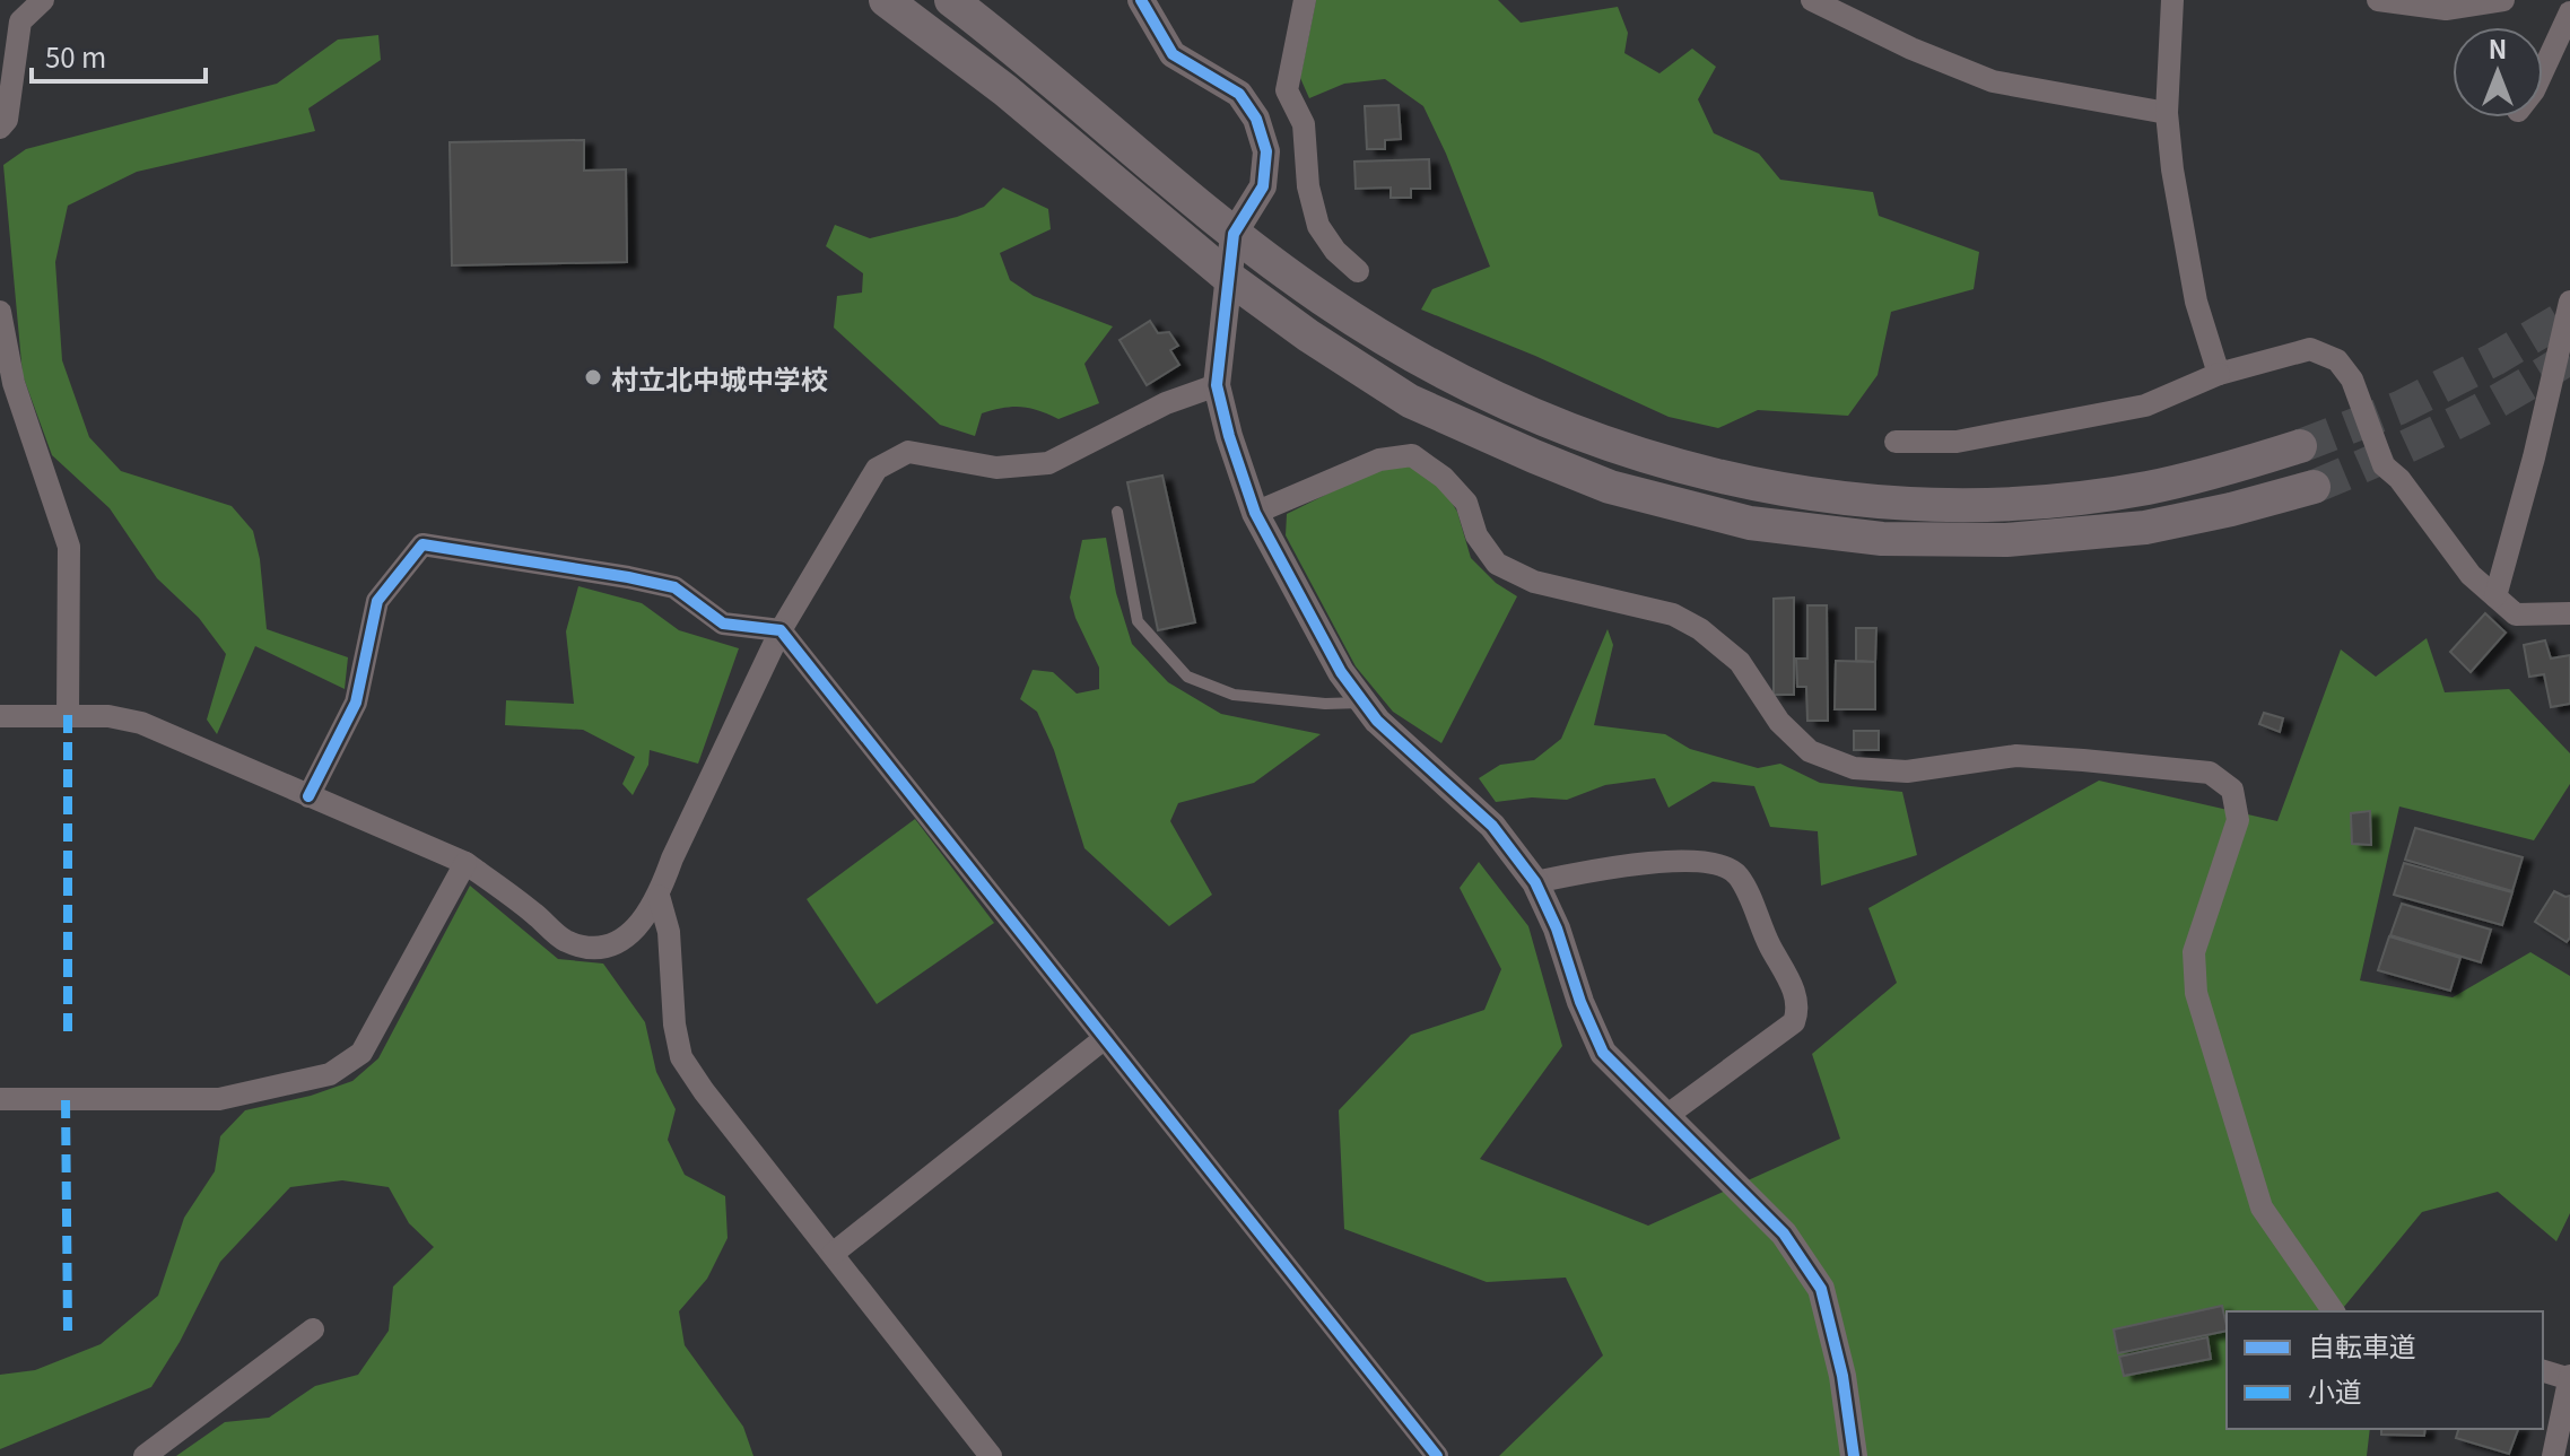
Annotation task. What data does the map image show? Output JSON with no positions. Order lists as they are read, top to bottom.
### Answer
{
  "places": ["村立北中城中学校"],
  "legend": ["自転車道", "小道"],
  "scale_bar": "50 m",
  "north": "top"
}
